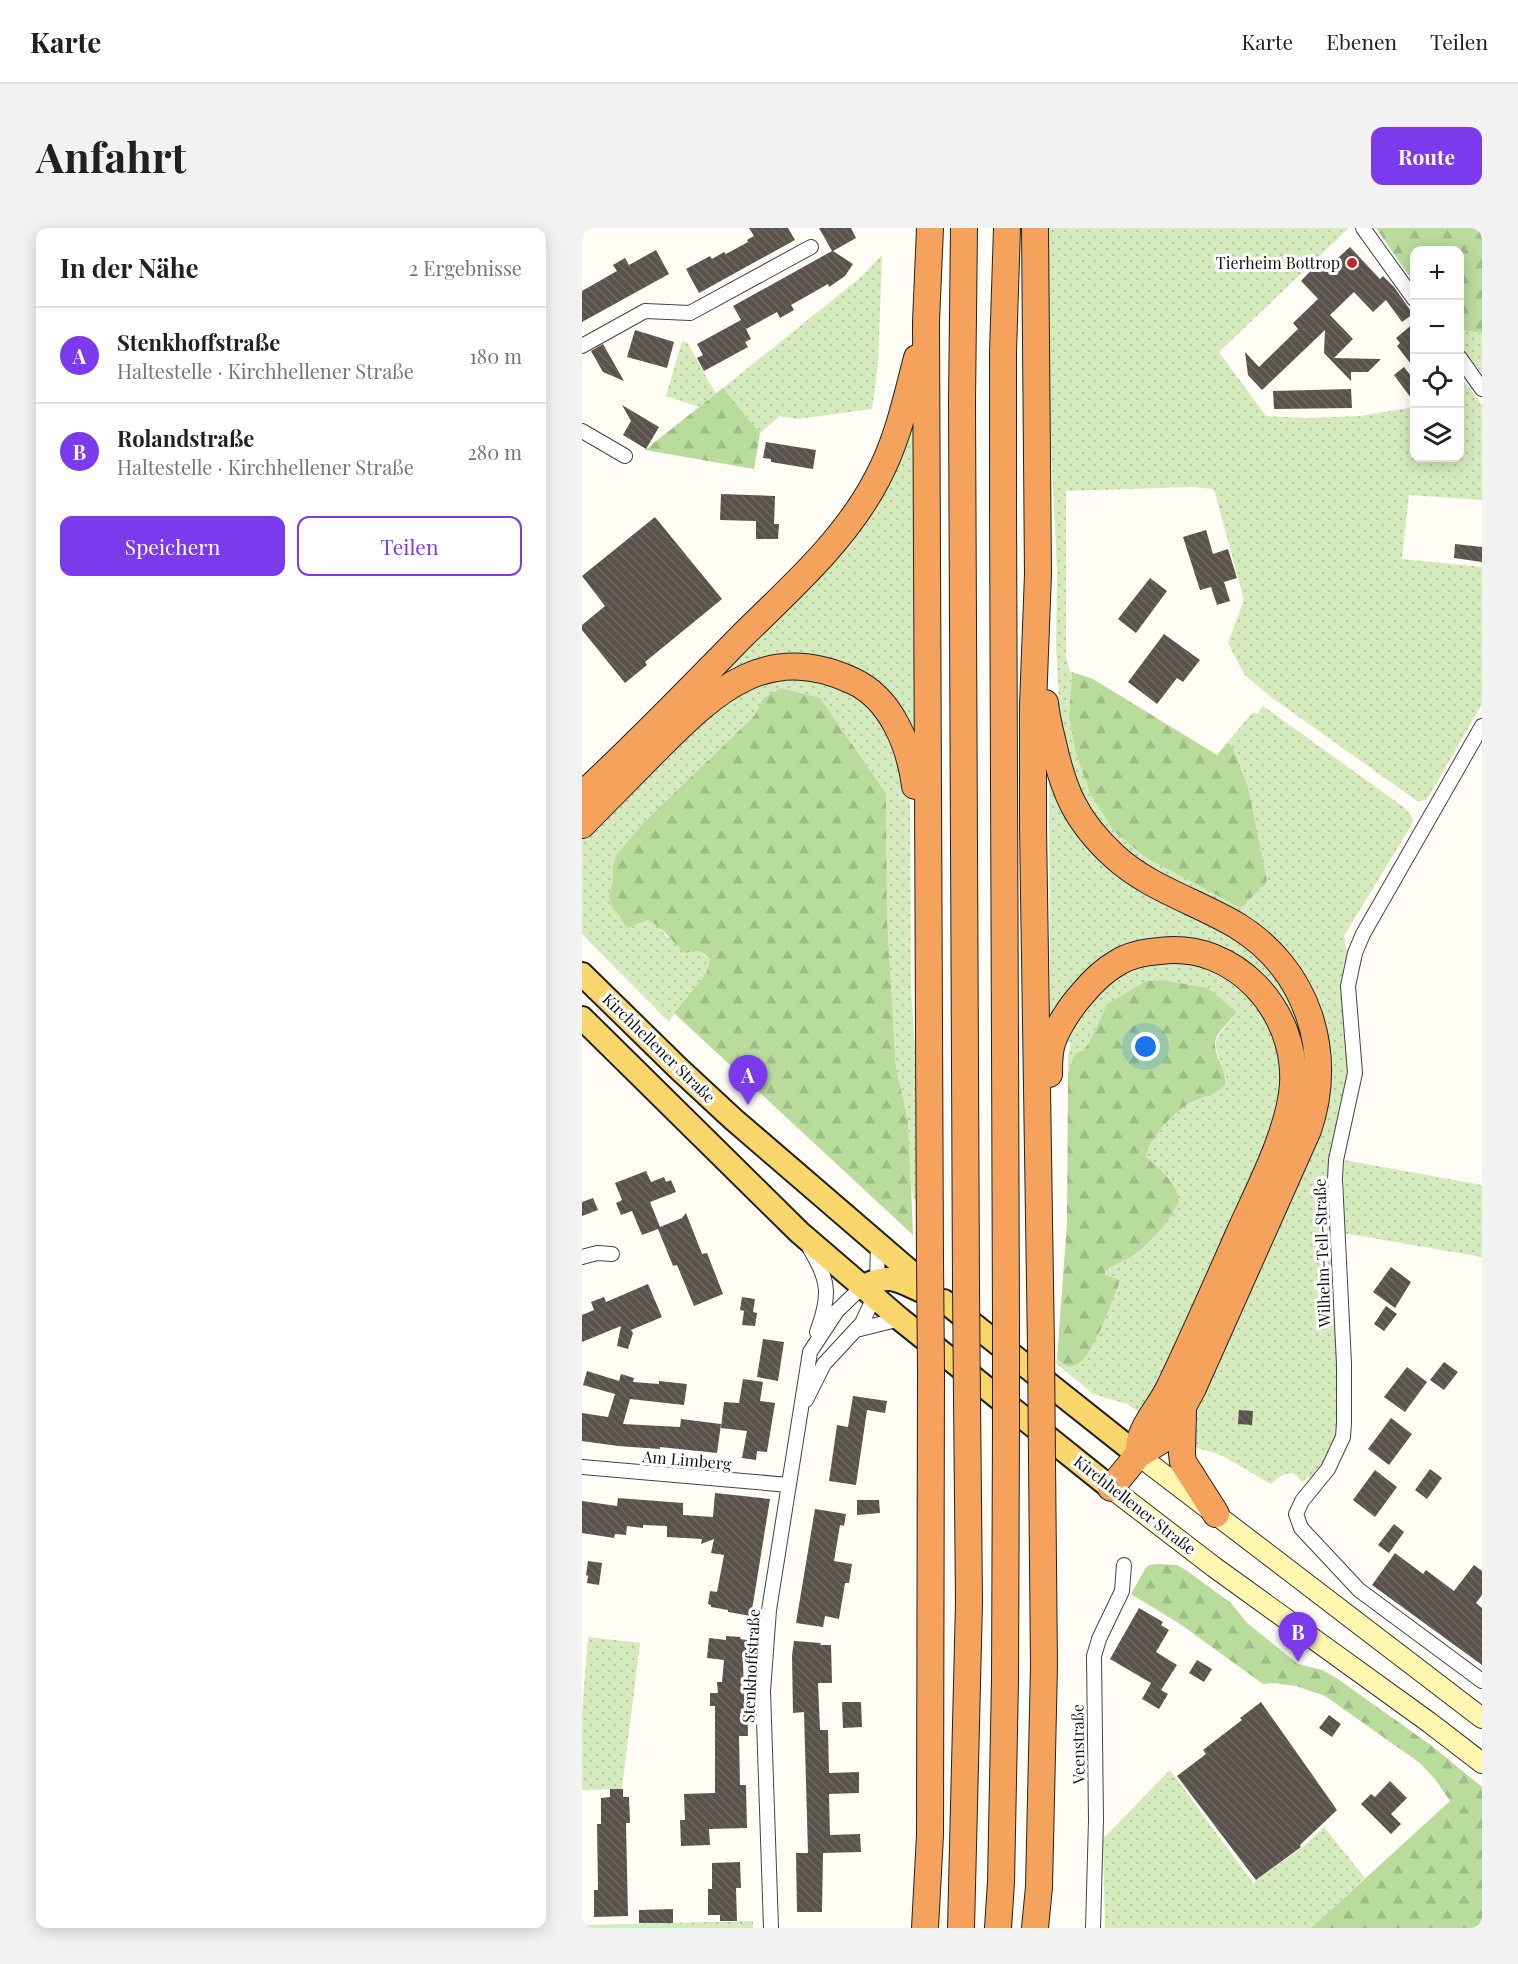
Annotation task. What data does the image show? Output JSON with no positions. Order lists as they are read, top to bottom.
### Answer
{
  "streets": {
    "main road": ["Kirchhellener Straße"],
    "street": [
      "Wilhelm-Tell-Straße",
      "Am Limberg",
      "Stenkhoffstraße",
      "Veenstraße"
    ]
  },
  "crossings": [
    ["Kirchhellener Straße", "Stenkhoffstraße"],
    ["Am Limberg", "Stenkhoffstraße"]
  ],
  "places": ["Tierheim Bottrop"],
  "page": {
    "header": "Karte",
    "nav": ["Karte", "Ebenen", "Teilen"],
    "buttons": [
      "Route",
      ["Speichern", "Teilen"]
    ],
    "title": "Anfahrt",
    "heading": ["In der Nähe", "2 Ergebnisse"],
    "map_buttons": ["+", "−"],
    "list": [
      {
        "mark": "A",
        "name": "Stenkhoffstraße",
        "note": "Haltestelle · Kirchhellener Straße",
        "value": "180 m"
      },
      {
        "mark": "B",
        "name": "Rolandstraße",
        "note": "Haltestelle · Kirchhellener Straße",
        "value": "280 m"
      }
    ],
    "pins": ["A", "B"]
  }
}
